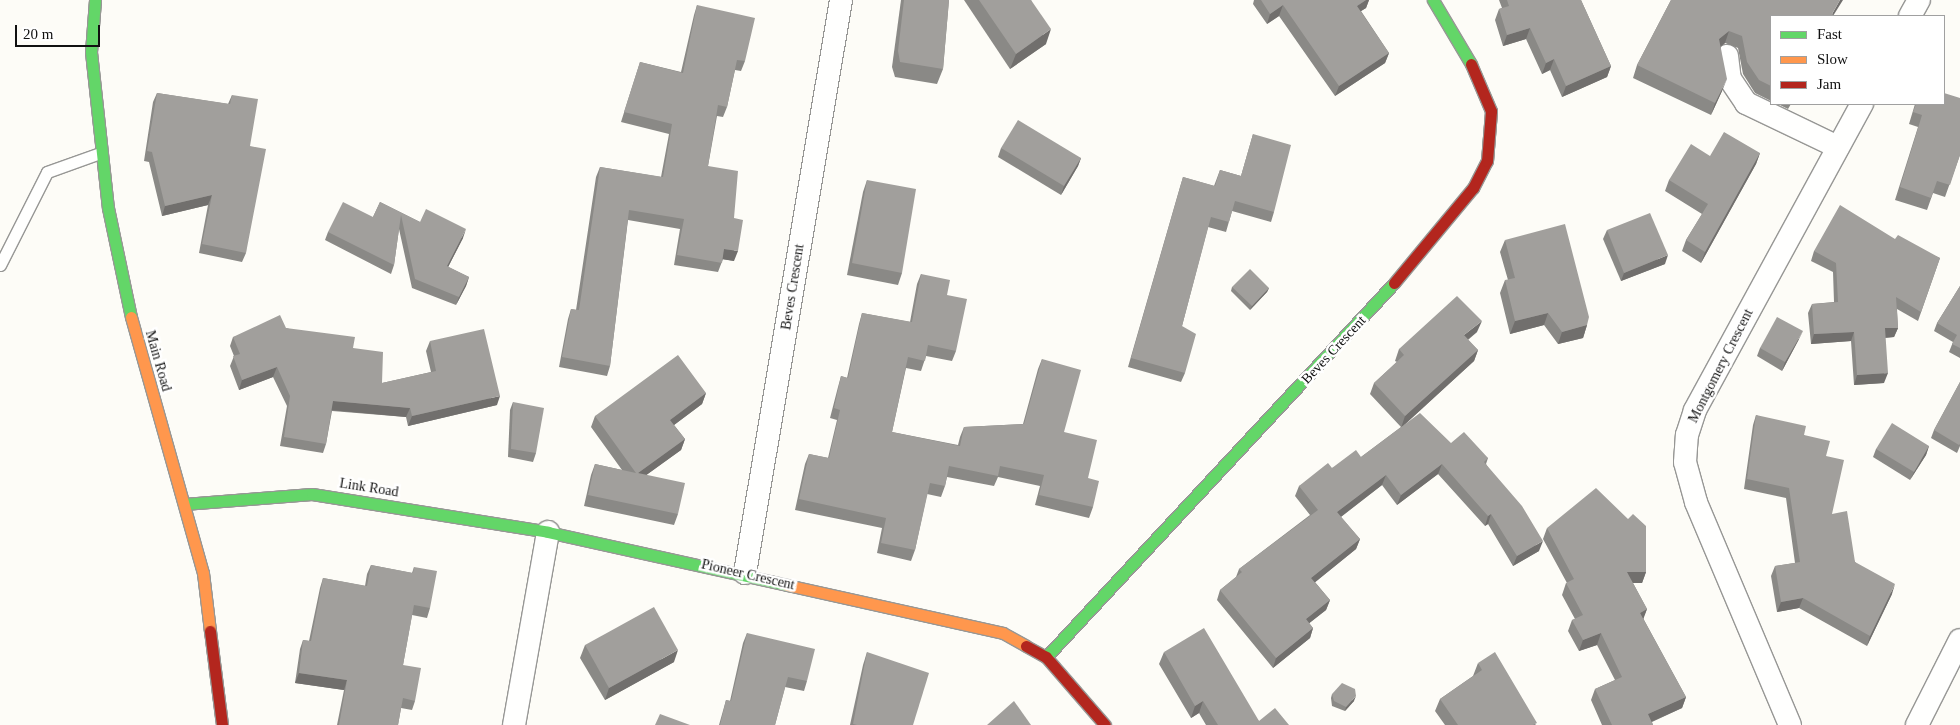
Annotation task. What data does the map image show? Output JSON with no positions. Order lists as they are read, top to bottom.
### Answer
{
  "streets": {
    "street": [
      "Beves Crescent",
      "Main Road",
      "Montgomery Crescent",
      "Link Road",
      "Pioneer Crescent"
    ]
  },
  "crossings": [
    ["Beves Crescent", "Pioneer Crescent"],
    ["Main Road", "Link Road"],
    ["Link Road", "Pioneer Crescent"]
  ],
  "legend": ["Fast", "Slow", "Jam"],
  "scale_bar": "20 m"
}
